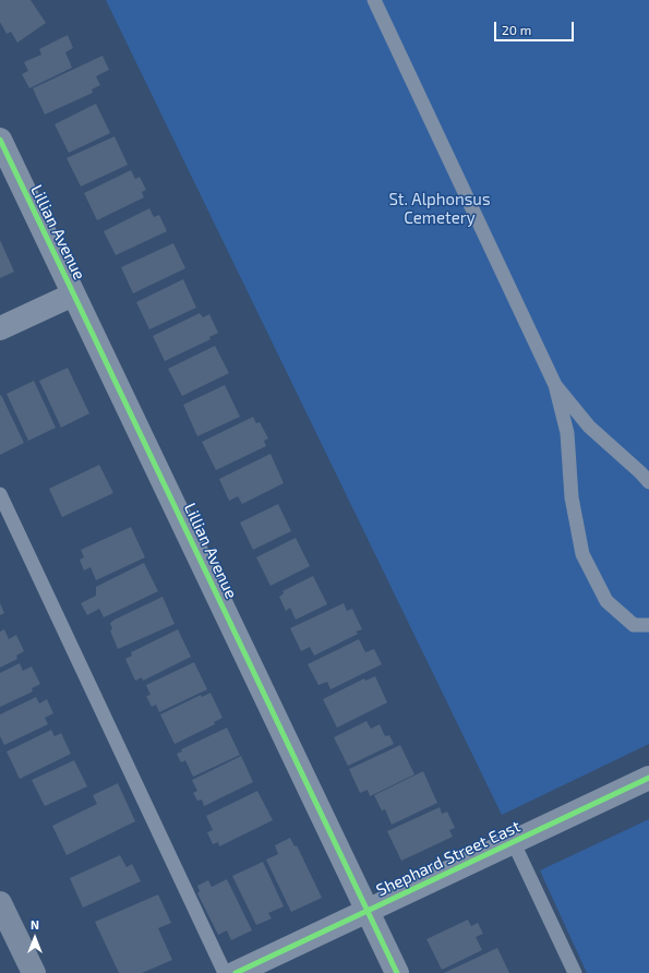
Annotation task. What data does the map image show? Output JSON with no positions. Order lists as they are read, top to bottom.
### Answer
{
  "streets": {
    "street": ["Lillian Avenue", "Shephard Street East"]
  },
  "crossings": [
    ["Lillian Avenue", "Shephard Street East"]
  ],
  "parks": ["St. Alphonsus Cemetery"],
  "scale_bar": "20 m",
  "north": "top"
}
